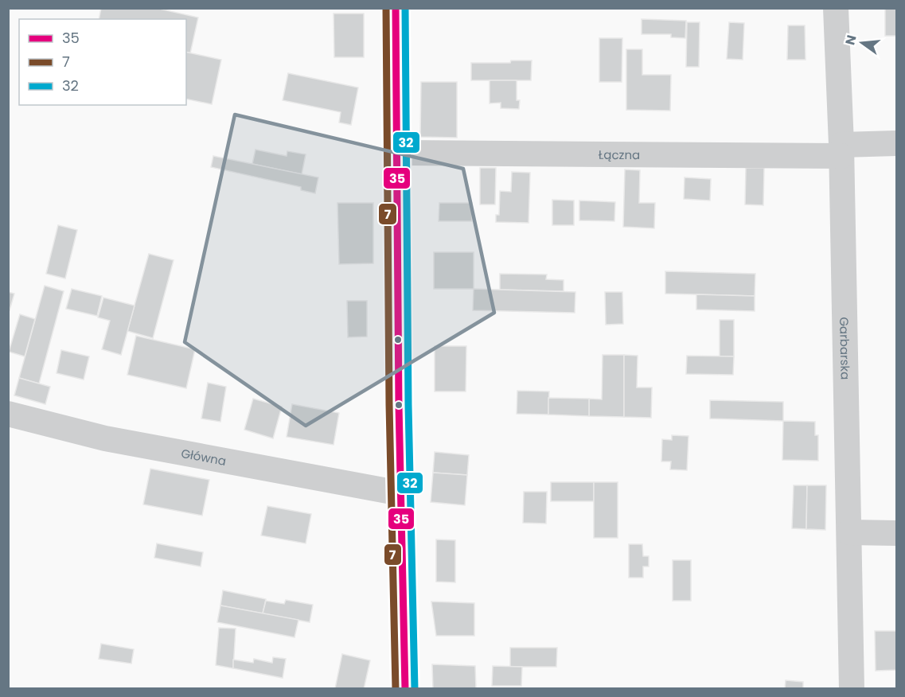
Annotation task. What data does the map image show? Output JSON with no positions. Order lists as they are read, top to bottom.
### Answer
{
  "streets": {
    "street": ["Łączna", "Garbarska", "Główna"]
  },
  "crossings": [
    ["Łączna", "Garbarska"]
  ],
  "lines": ["transit line 35", "transit line 7", "transit line 32"],
  "legend": ["35", "7", "32"],
  "north": "left"
}
